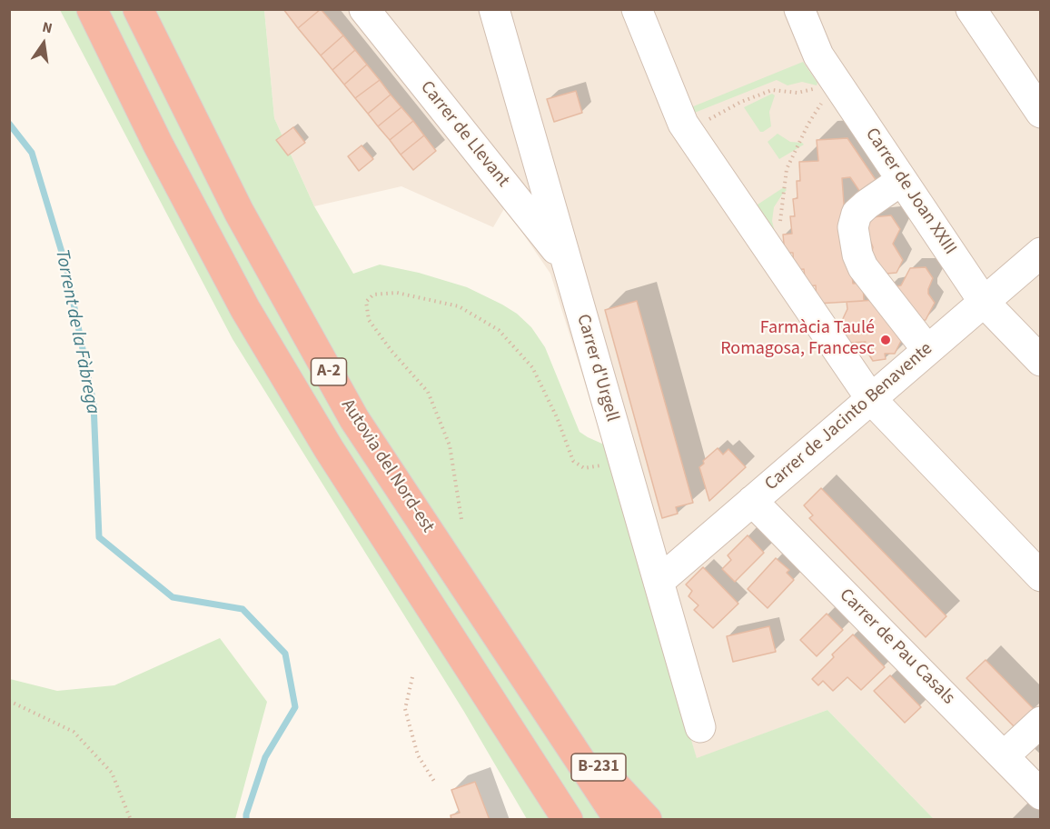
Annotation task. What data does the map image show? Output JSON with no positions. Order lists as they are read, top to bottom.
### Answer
{
  "streets": {
    "highway": ["A-2", "Autovia del Nord-est", "B-231"],
    "street": [
      "Carrer de Llevant",
      "Carrer de Joan XXIII",
      "Carrer d'Urgell",
      "Carrer de Jacinto Benavente",
      "Carrer de Pau Casals"
    ]
  },
  "crossings": [
    ["Carrer de Llevant", "Carrer d'Urgell"],
    ["Carrer de Joan XXIII", "Carrer de Jacinto Benavente"],
    ["Carrer d'Urgell", "Carrer de Jacinto Benavente"],
    ["Carrer de Jacinto Benavente", "Carrer de Pau Casals"],
    ["Autovia del Nord-est", "B-231"]
  ],
  "water": ["Torrent de la Fàbrega"],
  "places": ["Farmàcia Taulé Romagosa, Francesc"],
  "north": "top"
}
